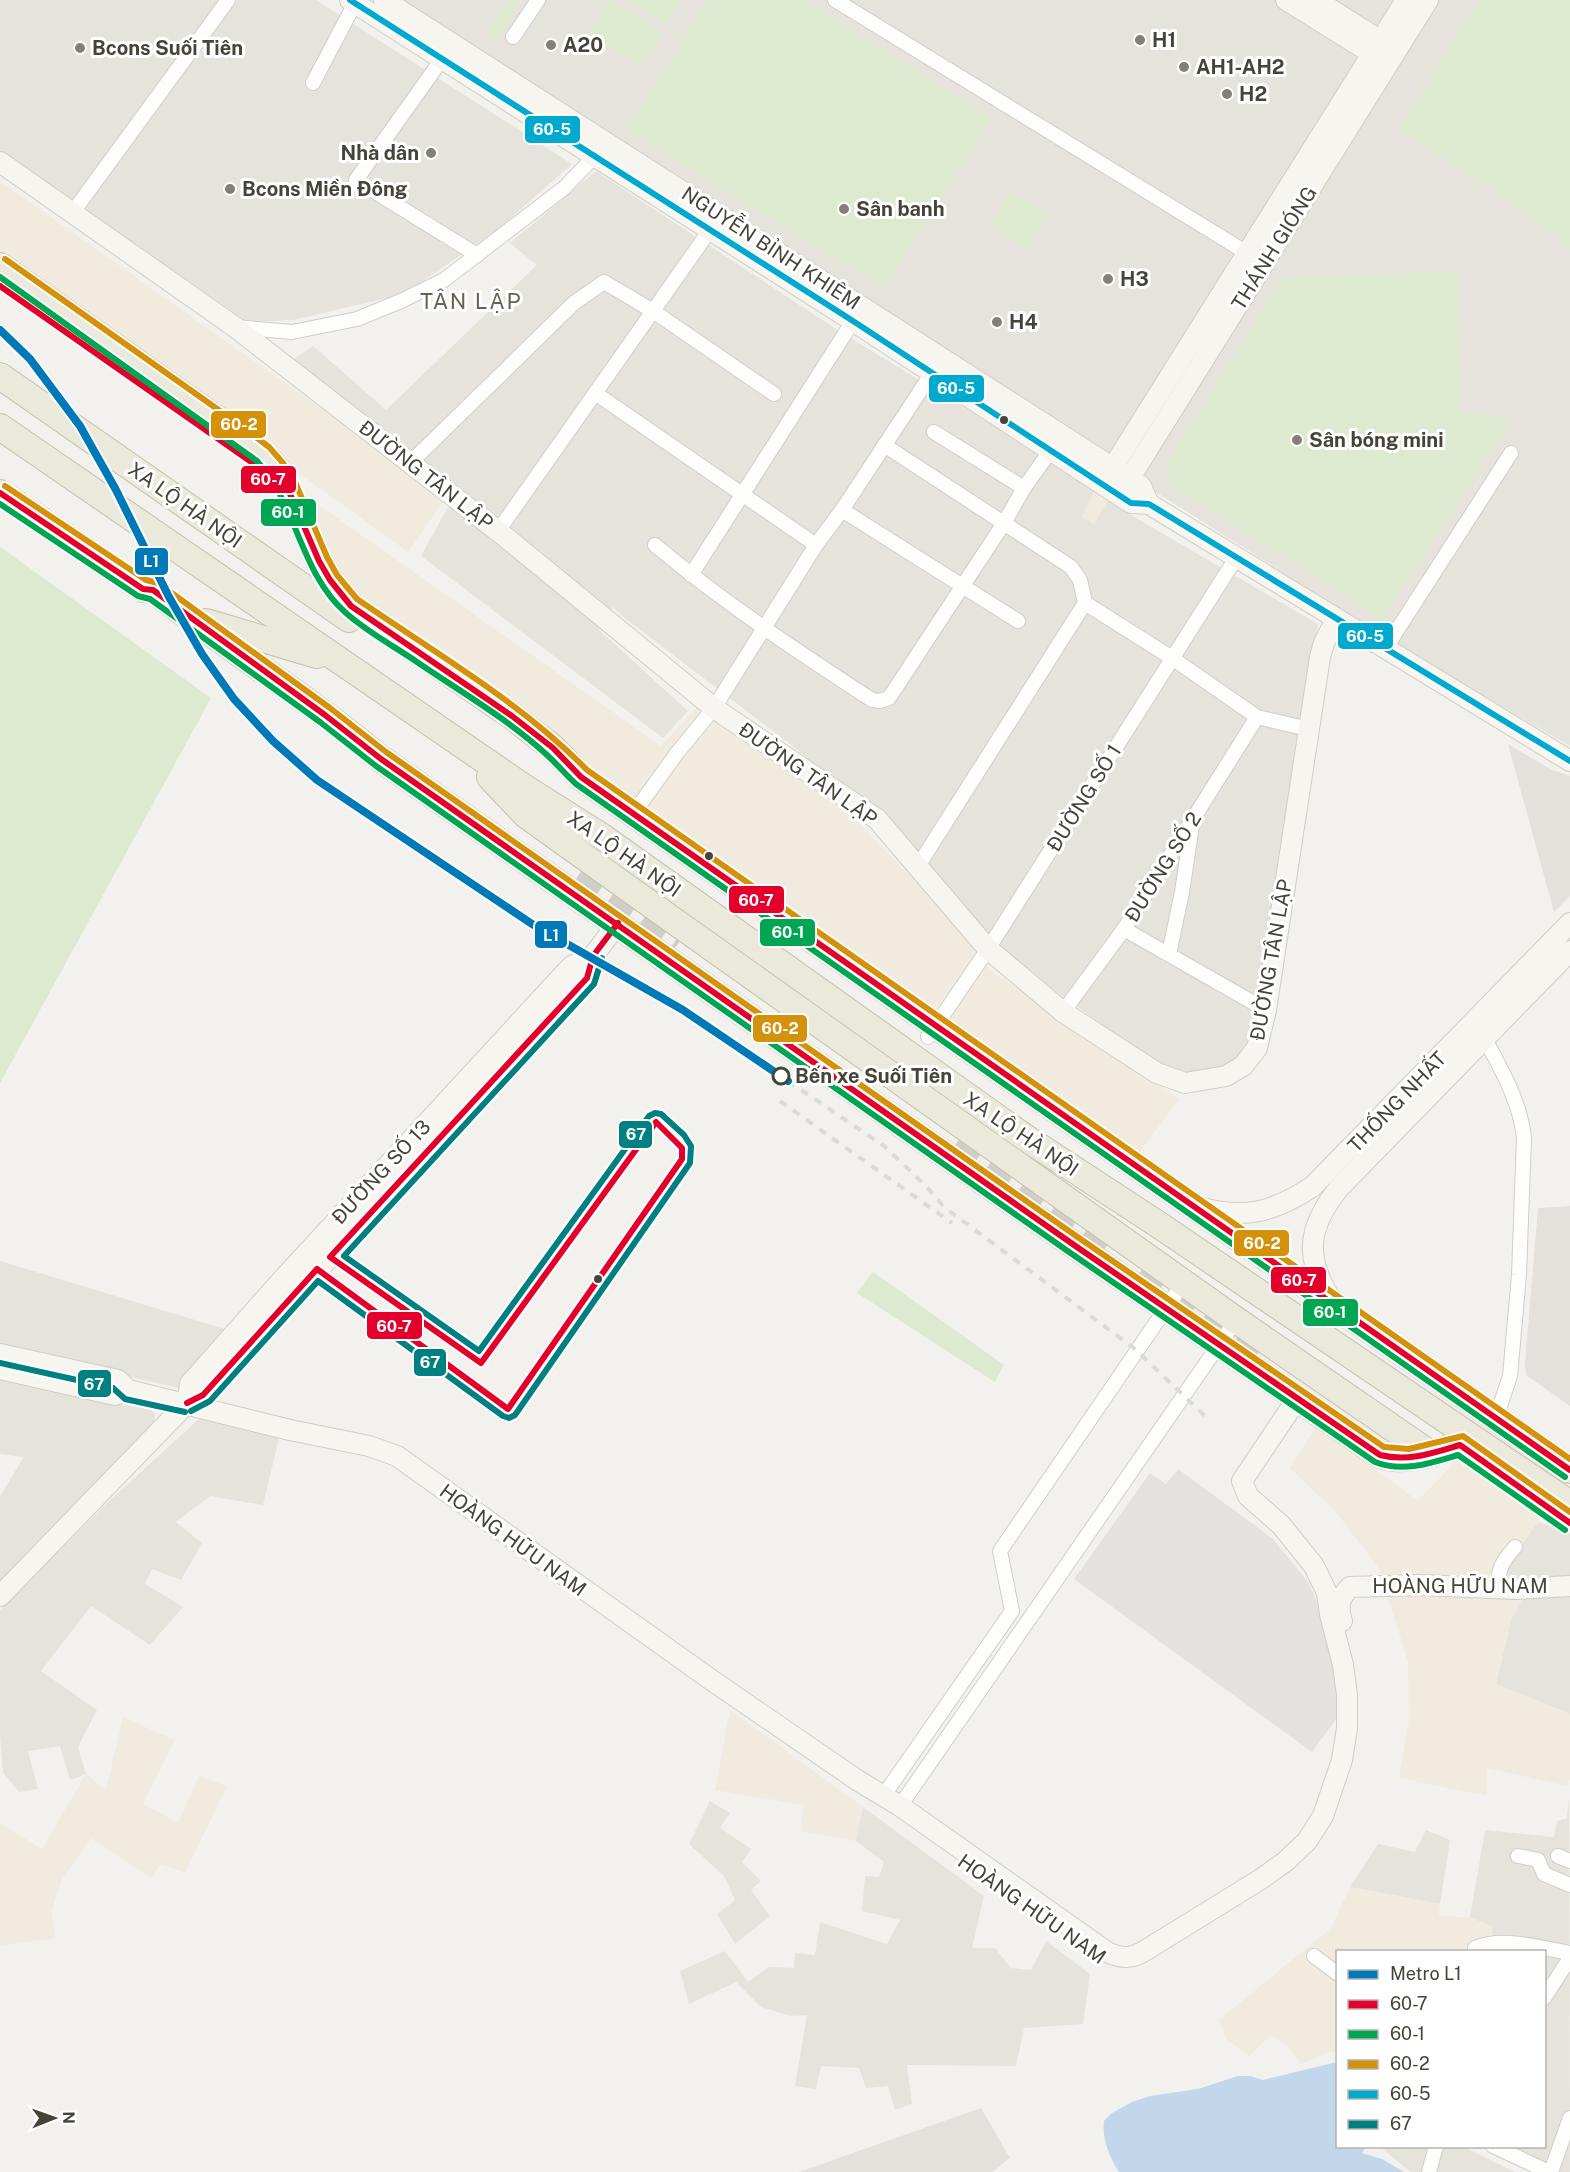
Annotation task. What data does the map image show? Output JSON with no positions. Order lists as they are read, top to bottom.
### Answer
{
  "streets": {
    "highway": ["XA LỘ HÀ NỘI"],
    "street": [
      "NGUYỄN BỈNH KHIÊM",
      "THÁNH GIÓNG",
      "ĐƯỜNG TÂN LẬP",
      "ĐƯỜNG SỐ 1",
      "ĐƯỜNG SỐ 2",
      "THỐNG NHẤT",
      "ĐƯỜNG SỐ 13",
      "HOÀNG HỮU NAM"
    ]
  },
  "crossings": [
    ["NGUYỄN BỈNH KHIÊM", "THÁNH GIÓNG"],
    ["NGUYỄN BỈNH KHIÊM", "ĐƯỜNG TÂN LẬP"],
    ["NGUYỄN BỈNH KHIÊM", "ĐƯỜNG SỐ 1"],
    ["ĐƯỜNG TÂN LẬP", "ĐƯỜNG SỐ 1"],
    ["ĐƯỜNG TÂN LẬP", "ĐƯỜNG SỐ 2"],
    ["XA LỘ HÀ NỘI", "ĐƯỜNG SỐ 1"],
    ["XA LỘ HÀ NỘI", "THỐNG NHẤT"],
    ["ĐƯỜNG SỐ 13", "HOÀNG HỮU NAM"]
  ],
  "districts": ["TÂN LẬP"],
  "places": [
    "H1",
    "A20",
    "Bcons Suối Tiên",
    "AH1-AH2",
    "H2",
    "Nhà dân",
    "Bcons Miền Đông",
    "Sân banh",
    "H3",
    "H4",
    "Sân bóng mini",
    "Bến xe Suối Tiên"
  ],
  "lines": [
    "transit line 60-5",
    "transit line 60-2",
    "transit line 60-1",
    "transit line 60-7",
    "metro line L1",
    "transit line 67"
  ],
  "legend": [
    "Metro L1",
    "60-7",
    "60-1",
    "60-2",
    "60-5",
    "67"
  ],
  "north": "right"
}
